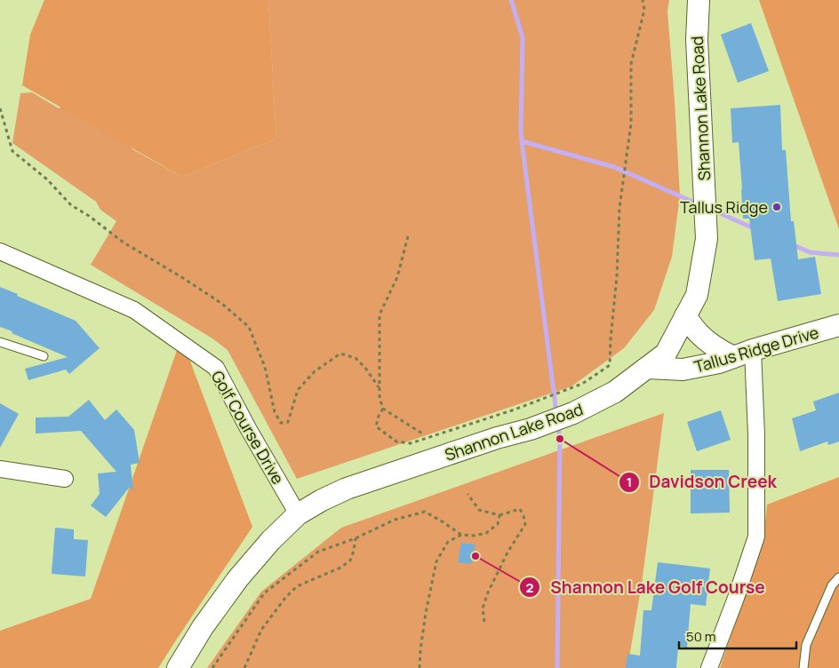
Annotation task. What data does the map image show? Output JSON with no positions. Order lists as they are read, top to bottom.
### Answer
{
  "streets": {
    "main road": ["Shannon Lake Road", "Tallus Ridge Drive"],
    "street": ["Golf Course Drive"]
  },
  "crossings": [
    ["Shannon Lake Road", "Tallus Ridge Drive"],
    ["Shannon Lake Road", "Golf Course Drive"]
  ],
  "places": ["Tallus Ridge", "Davidson Creek", "Shannon Lake Golf Course"],
  "scale_bar": "50 m"
}
